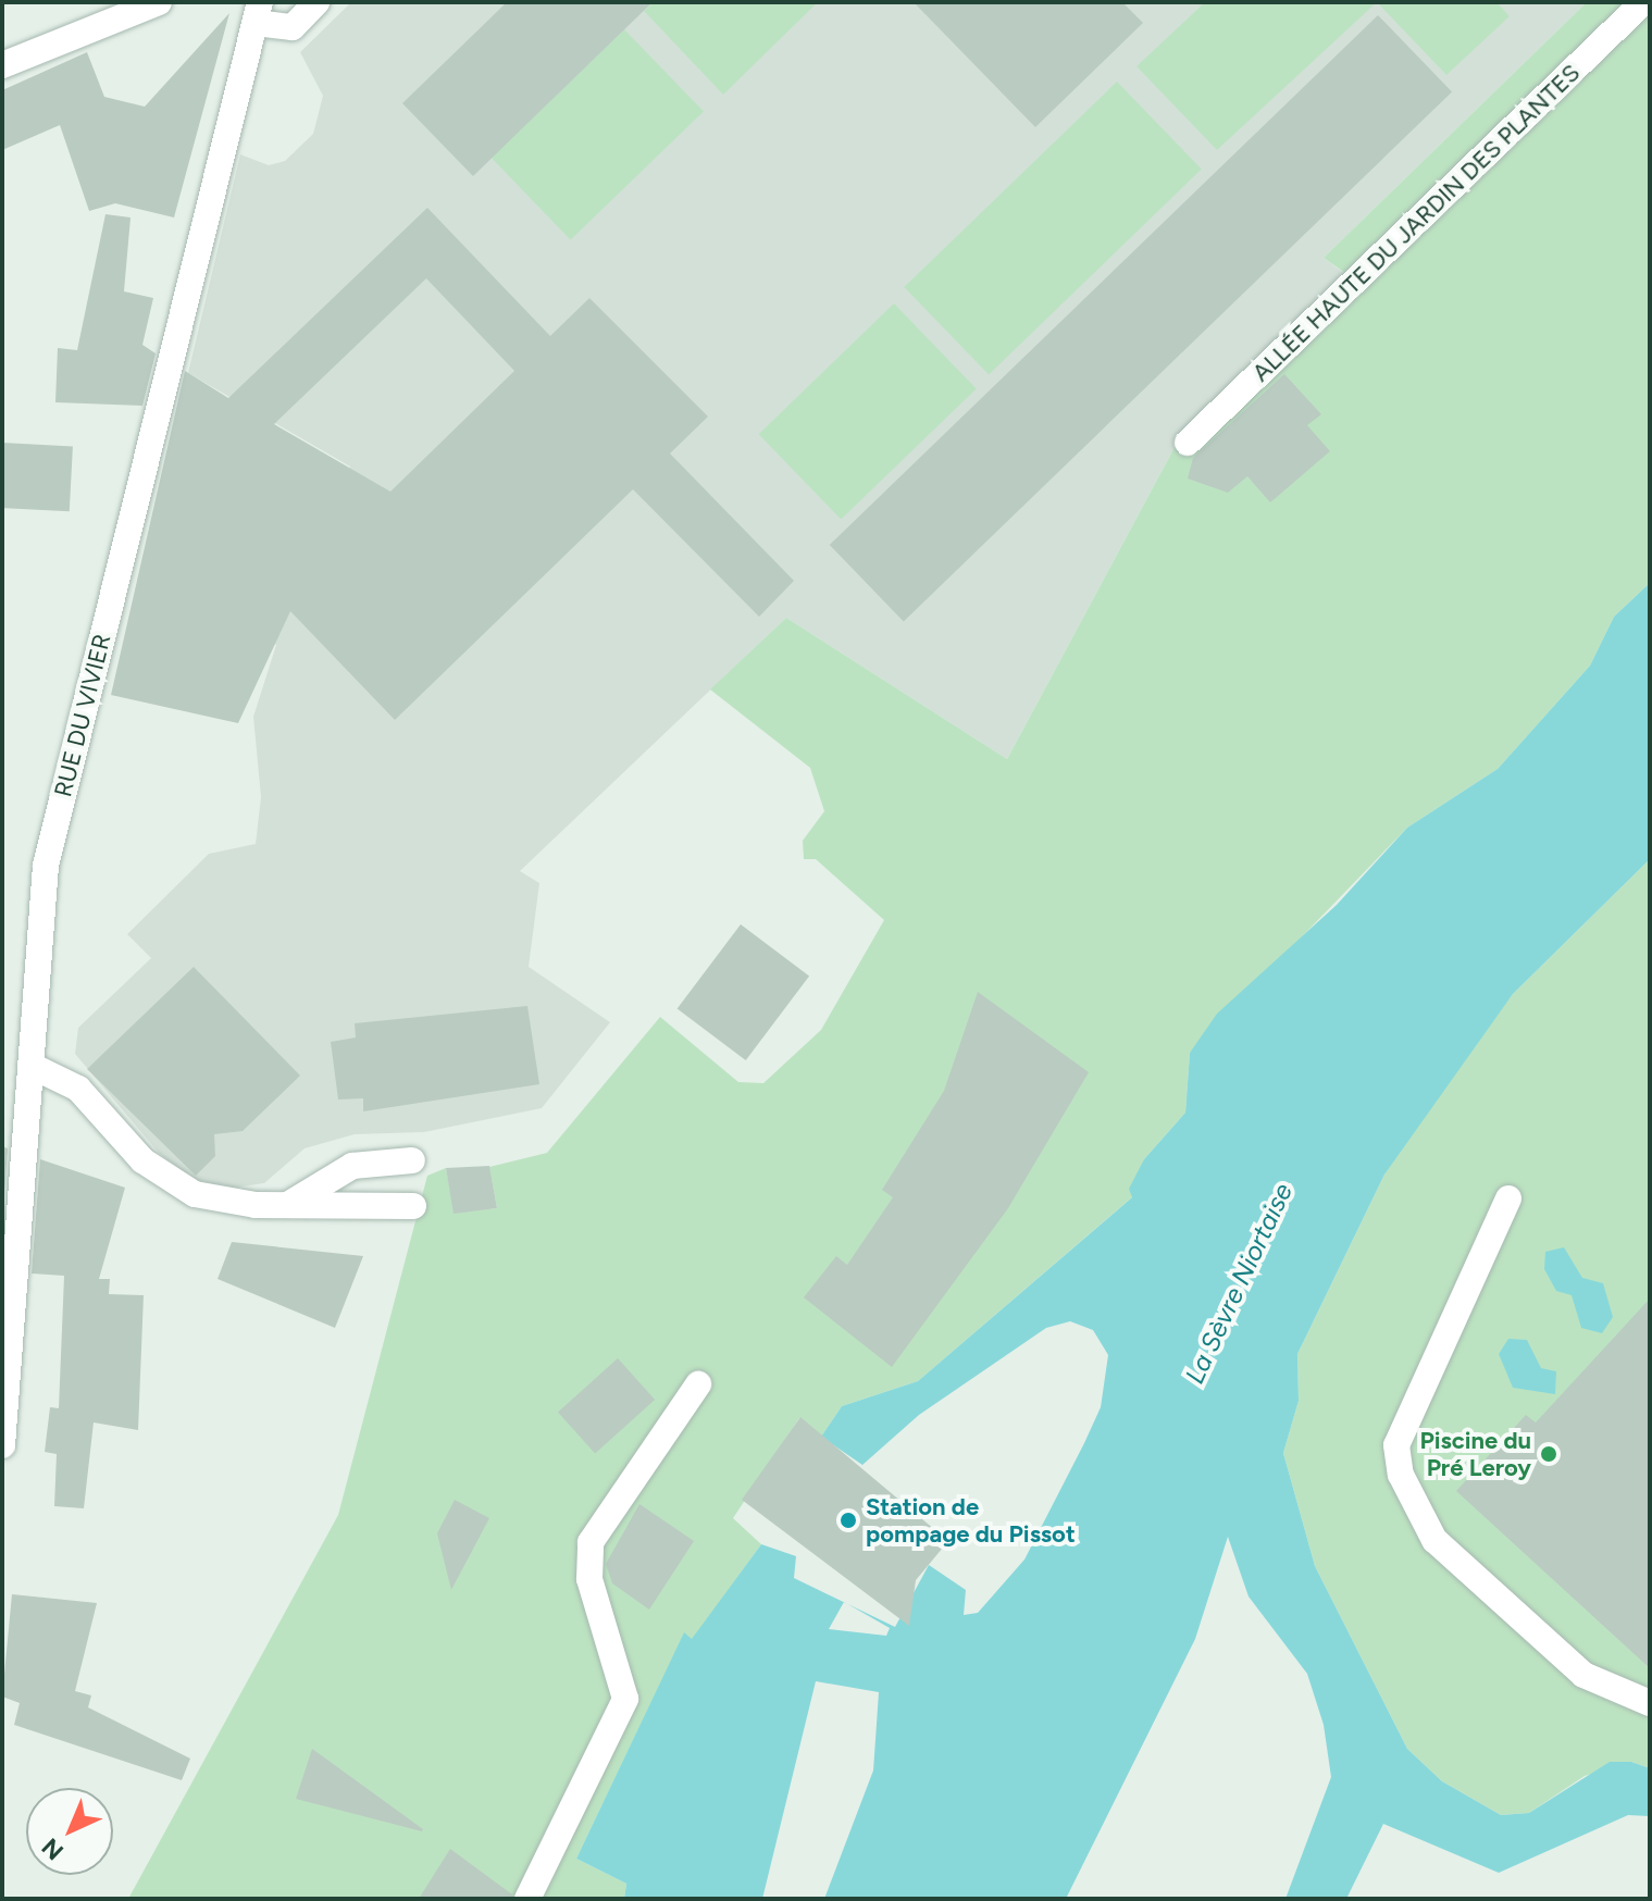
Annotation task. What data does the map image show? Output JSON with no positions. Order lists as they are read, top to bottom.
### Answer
{
  "streets": {
    "street": ["ALLÉE HAUTE DU JARDIN DES PLANTES", "RUE DU VIVIER"]
  },
  "water": ["La Sèvre Niortaise"],
  "places": ["Piscine du Pré Leroy", "Station de pompage du Pissot"],
  "north": "bottom left"
}
